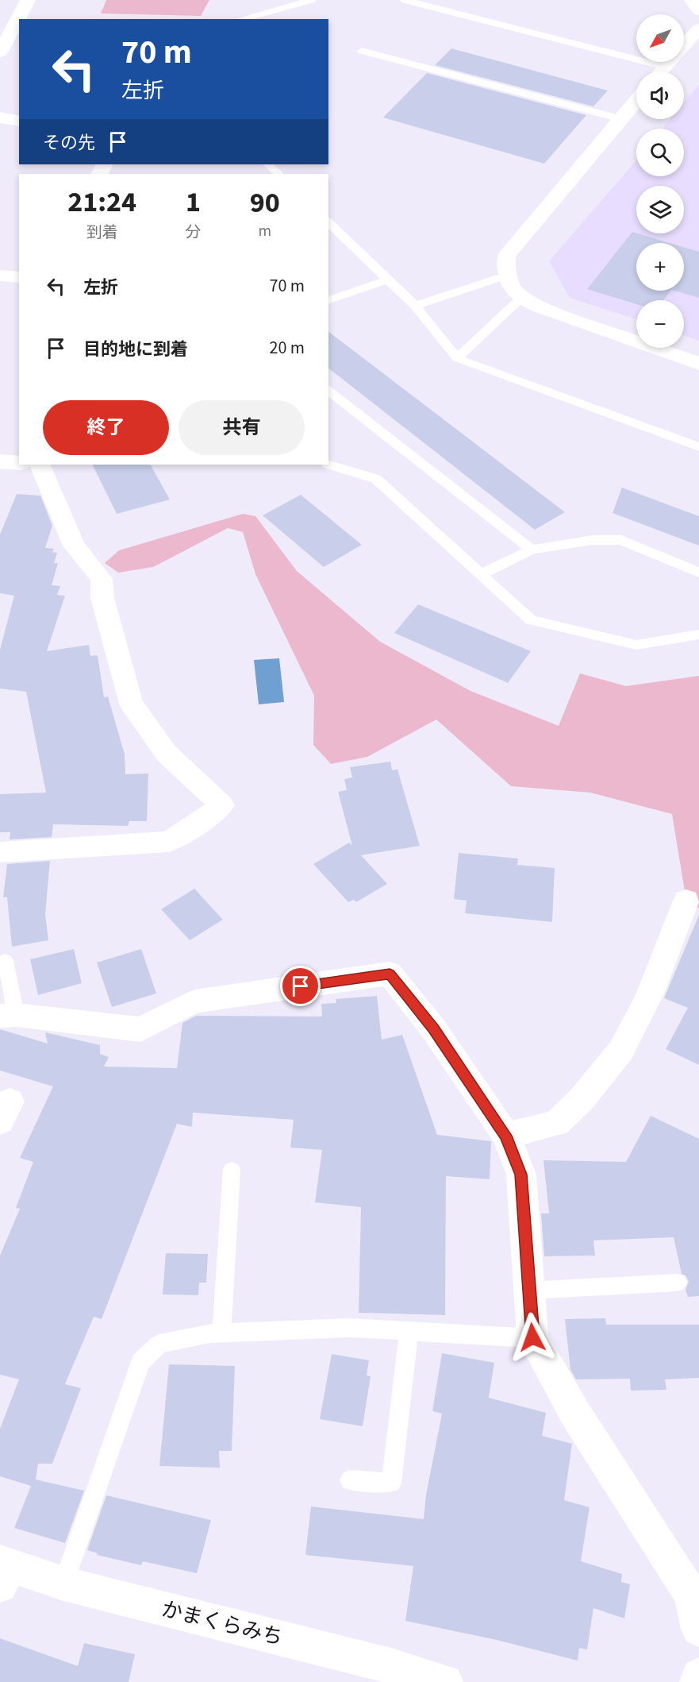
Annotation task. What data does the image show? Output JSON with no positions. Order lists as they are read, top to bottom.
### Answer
{
  "streets": {
    "street": ["かまくらみち"]
  },
  "north": "bottom left",
  "page": {
    "map_buttons": ["+", "−"],
    "turn": ["70 m", "左折"],
    "then": "その先",
    "eta": [
      "21:24",
      "到着",
      "1",
      "分",
      "90",
      "m"
    ],
    "list": [
      {
        "name": "左折",
        "value": "70 m"
      },
      {
        "name": "目的地に到着",
        "value": "20 m"
      }
    ],
    "buttons": ["終了", "共有"]
  }
}
